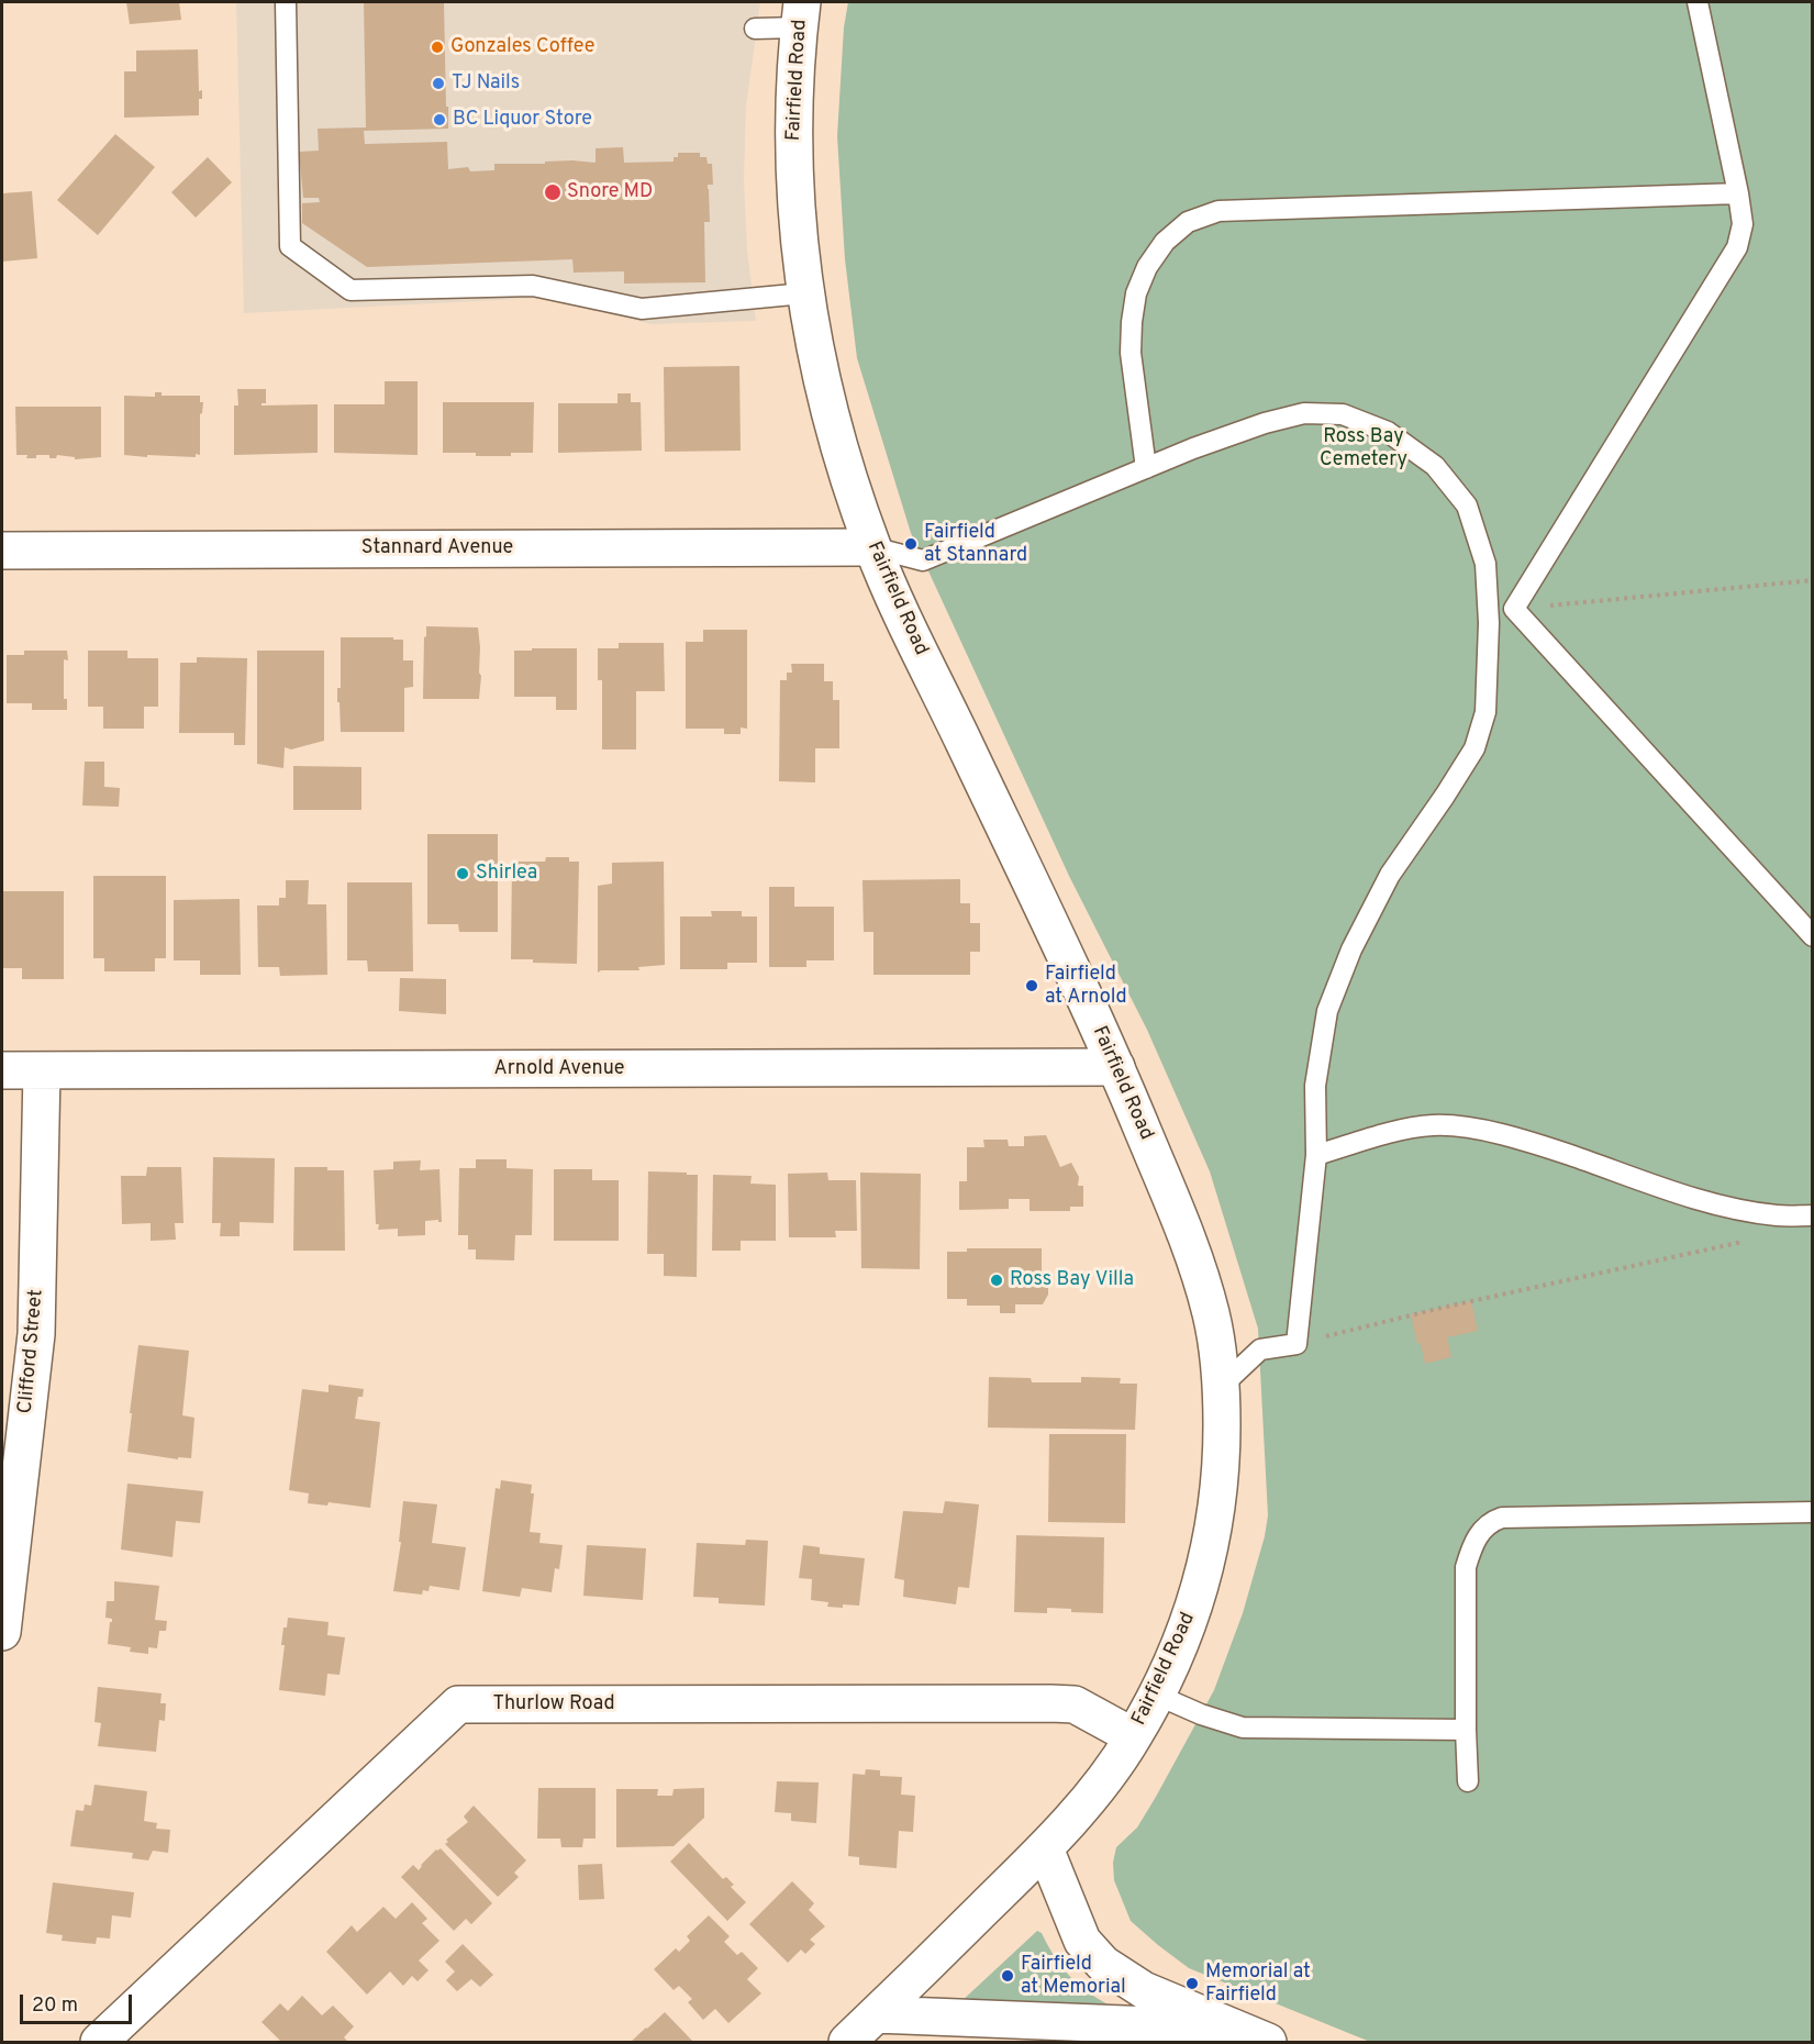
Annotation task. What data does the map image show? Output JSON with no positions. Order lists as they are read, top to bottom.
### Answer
{
  "streets": {
    "street": [
      "Fairfield Road",
      "Stannard Avenue",
      "Arnold Avenue",
      "Clifford Street",
      "Thurlow Road"
    ]
  },
  "crossings": [
    ["Fairfield Road", "Stannard Avenue"],
    ["Fairfield Road", "Arnold Avenue"],
    ["Fairfield Road", "Thurlow Road"],
    ["Arnold Avenue", "Clifford Street"]
  ],
  "parks": ["Ross Bay Cemetery"],
  "places": [
    "Gonzales Coffee",
    "TJ Nails",
    "BC Liquor Store",
    "Snore MD",
    "Fairfield at Stannard",
    "Shirlea",
    "Fairfield at Arnold",
    "Ross Bay Villa",
    "Fairfield at Memorial",
    "Memorial at Fairfield"
  ],
  "scale_bar": "20 m"
}
